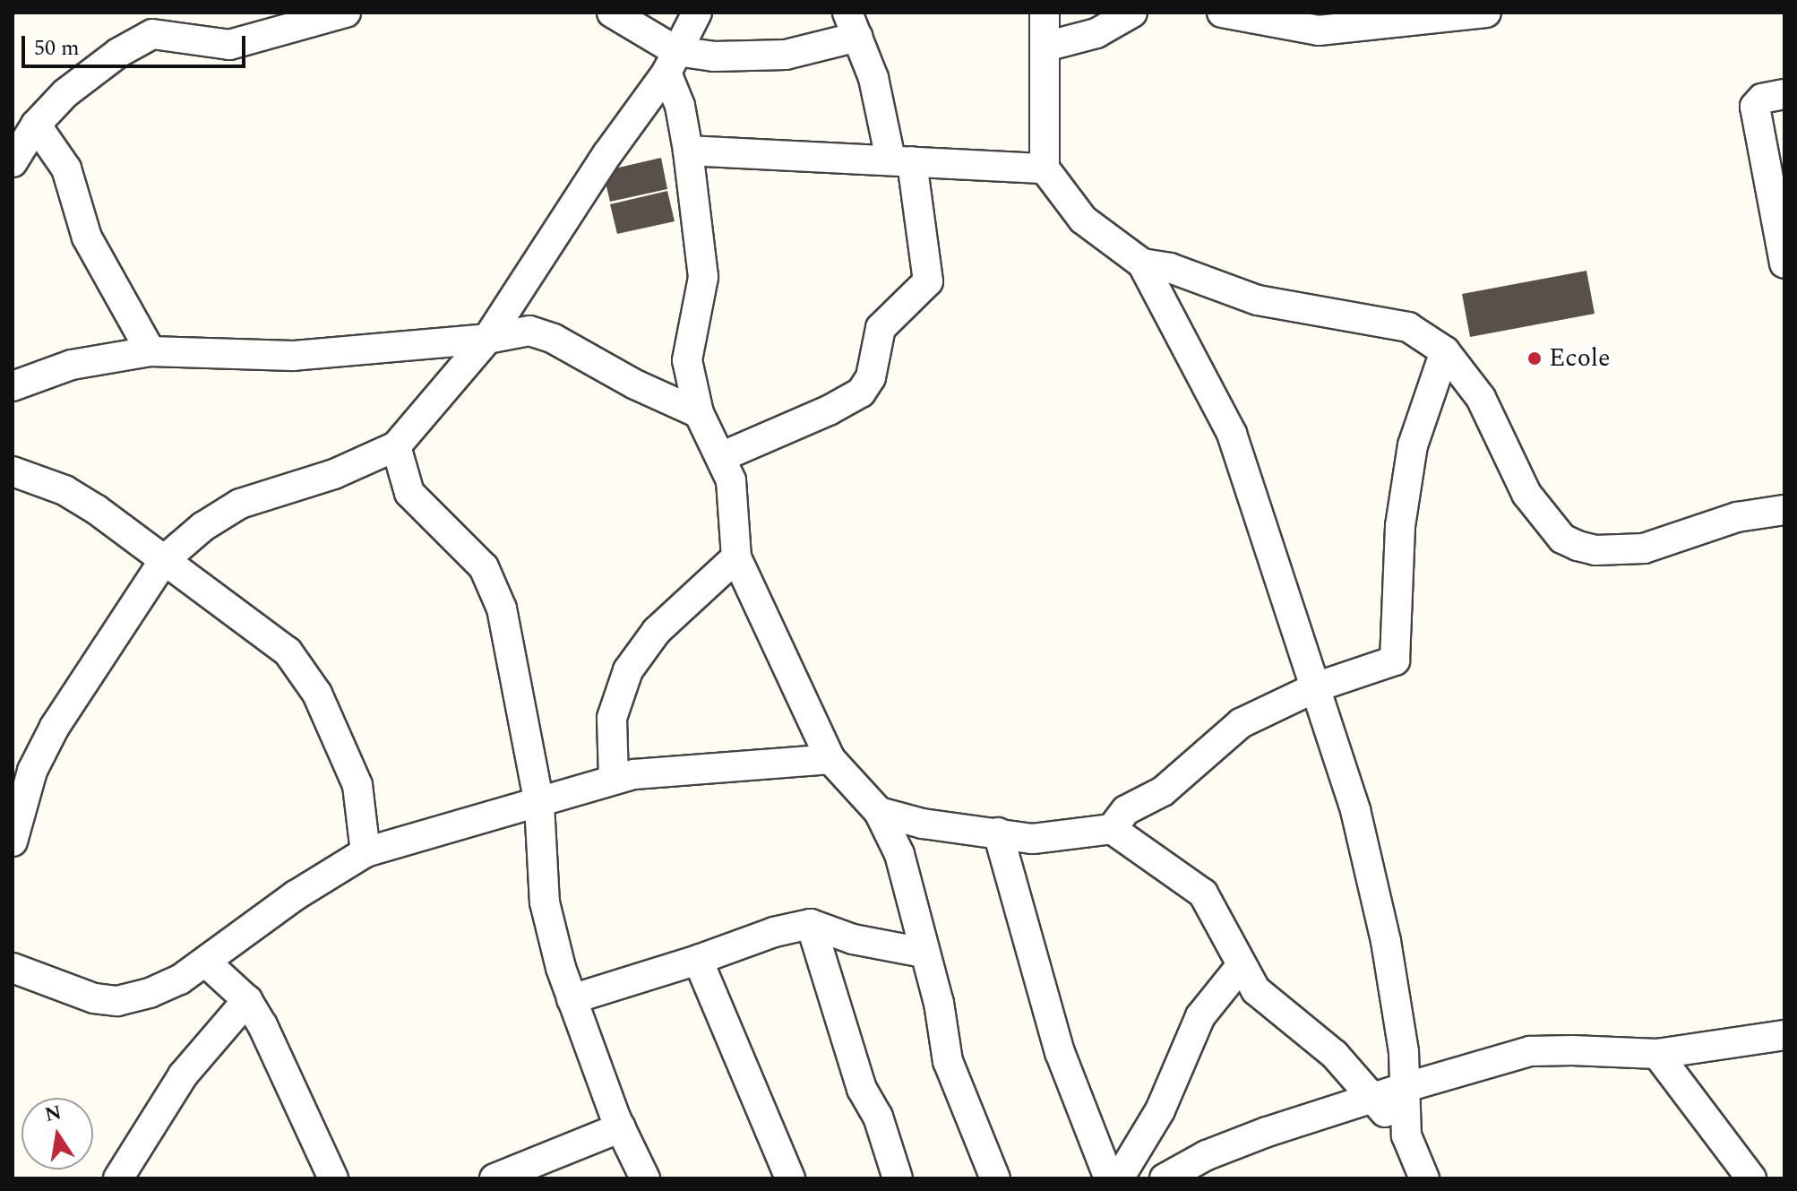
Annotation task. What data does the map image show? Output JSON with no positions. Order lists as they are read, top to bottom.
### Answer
{
  "places": ["Ecole"],
  "scale_bar": "50 m",
  "north": "top"
}
